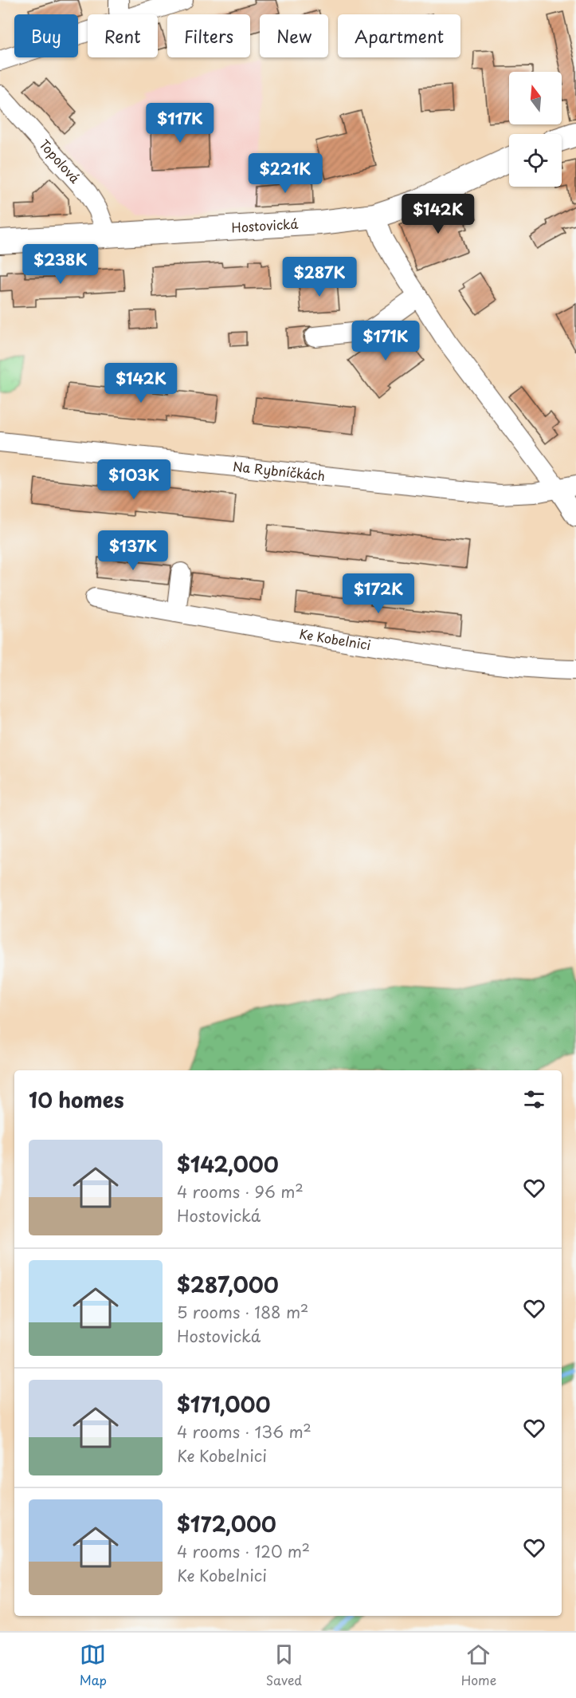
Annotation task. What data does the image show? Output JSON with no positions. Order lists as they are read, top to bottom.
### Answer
{
  "streets": {
    "main road": ["Hostovická"],
    "street": ["Topolová", "Na Rybníčkách", "Ke Kobelnici"]
  },
  "crossings": [
    ["Topolová", "Hostovická"]
  ],
  "north": "top",
  "page": {
    "chip": [
      "Buy",
      "Rent",
      "Filters",
      "New",
      "Apartment"
    ],
    "price": [
      "$117K",
      "$221K",
      "$142K",
      "$238K",
      "$287K",
      "$171K",
      "$142K",
      "$103K",
      "$137K",
      "$172K"
    ],
    "heading": "10 homes",
    "list": [
      {
        "name": "$142,000",
        "note": "4 rooms · 96 m² · Hostovická"
      },
      {
        "name": "$287,000",
        "note": "5 rooms · 188 m² · Hostovická"
      },
      {
        "name": "$171,000",
        "note": "4 rooms · 136 m² · Ke Kobelnici"
      },
      {
        "name": "$172,000",
        "note": "4 rooms · 120 m² · Ke Kobelnici"
      }
    ],
    "tabs": ["Map", "Saved", "Home"]
  }
}
